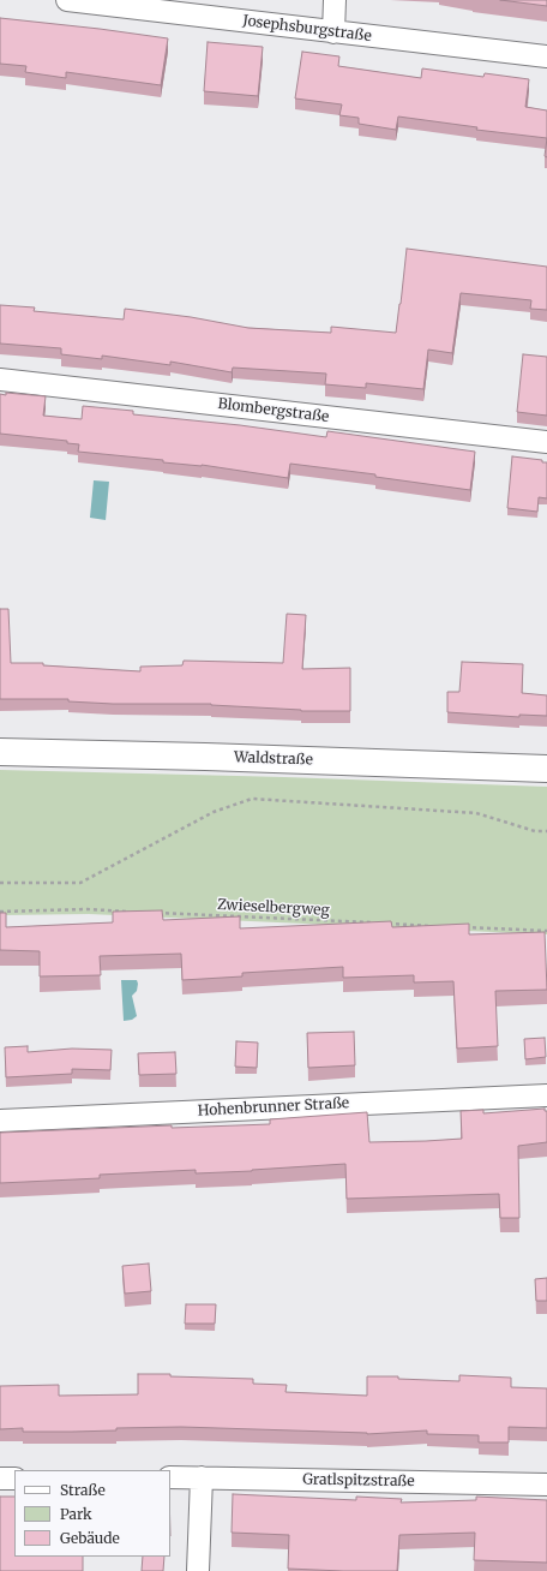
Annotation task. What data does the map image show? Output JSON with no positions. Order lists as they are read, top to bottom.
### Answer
{
  "streets": {
    "street": [
      "Josephsburgstraße",
      "Blombergstraße",
      "Waldstraße",
      "Hohenbrunner Straße",
      "Gratlspitzstraße"
    ],
    "path": ["Zwieselbergweg"]
  },
  "legend": ["Straße", "Park", "Gebäude"]
}
